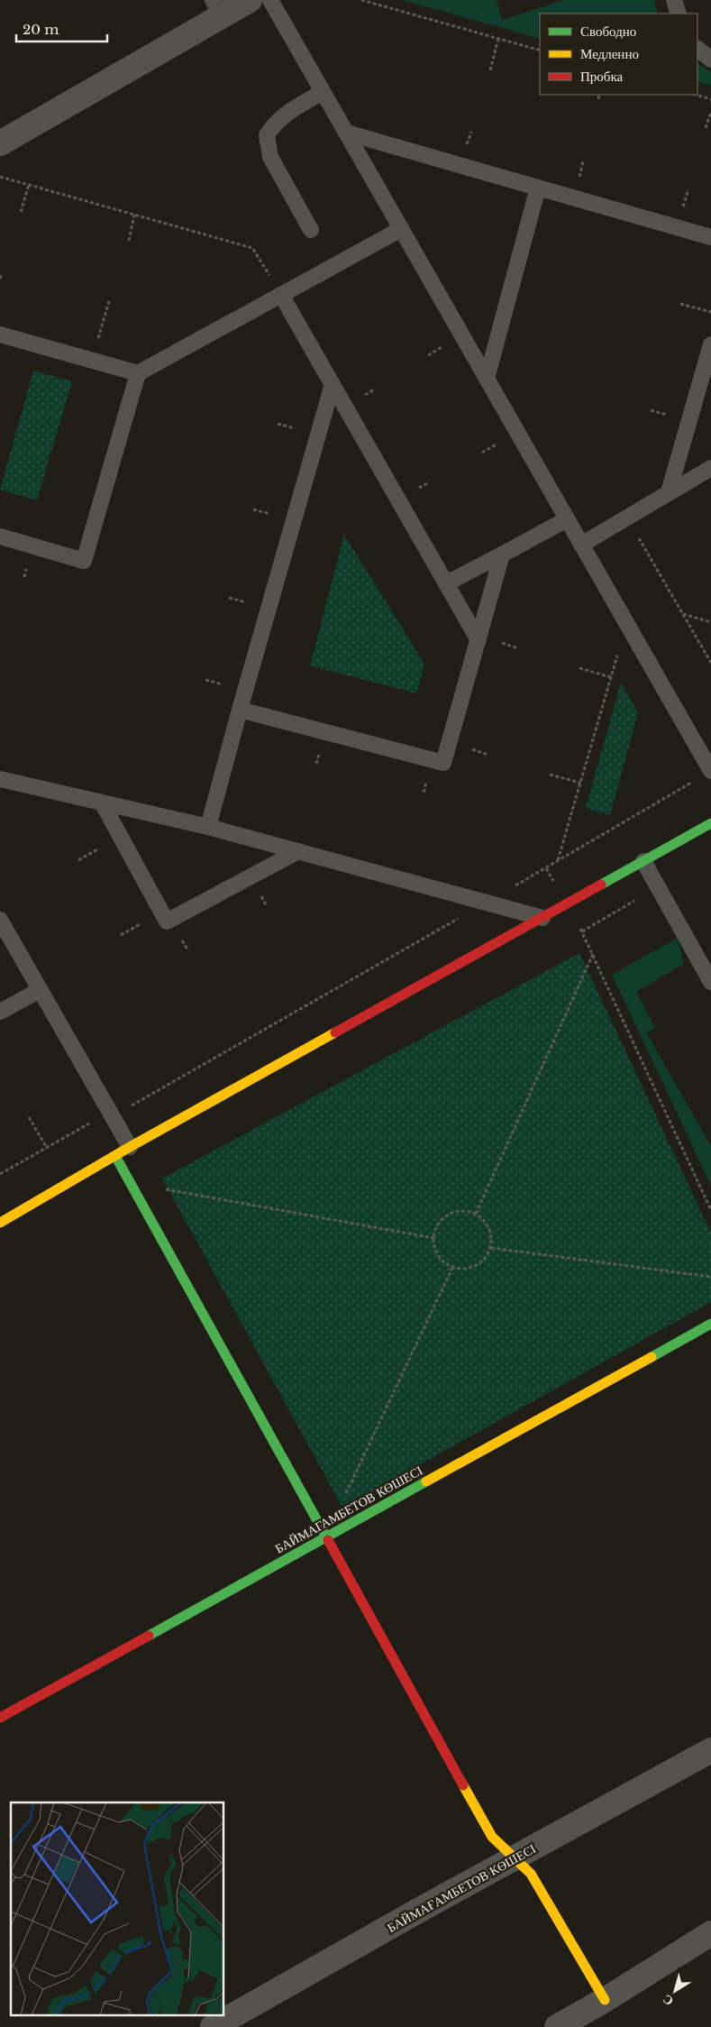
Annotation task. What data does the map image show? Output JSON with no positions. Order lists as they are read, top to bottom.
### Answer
{
  "streets": {
    "street": ["БАЙМАГАМБЕТОВ КӨШЕСІ", "БАЙМАҒАМБЕТОВ КӨШЕСІ"]
  },
  "legend": ["Свободно", "Медленно", "Пробка"],
  "scale_bar": "20 m",
  "north": "bottom left"
}
